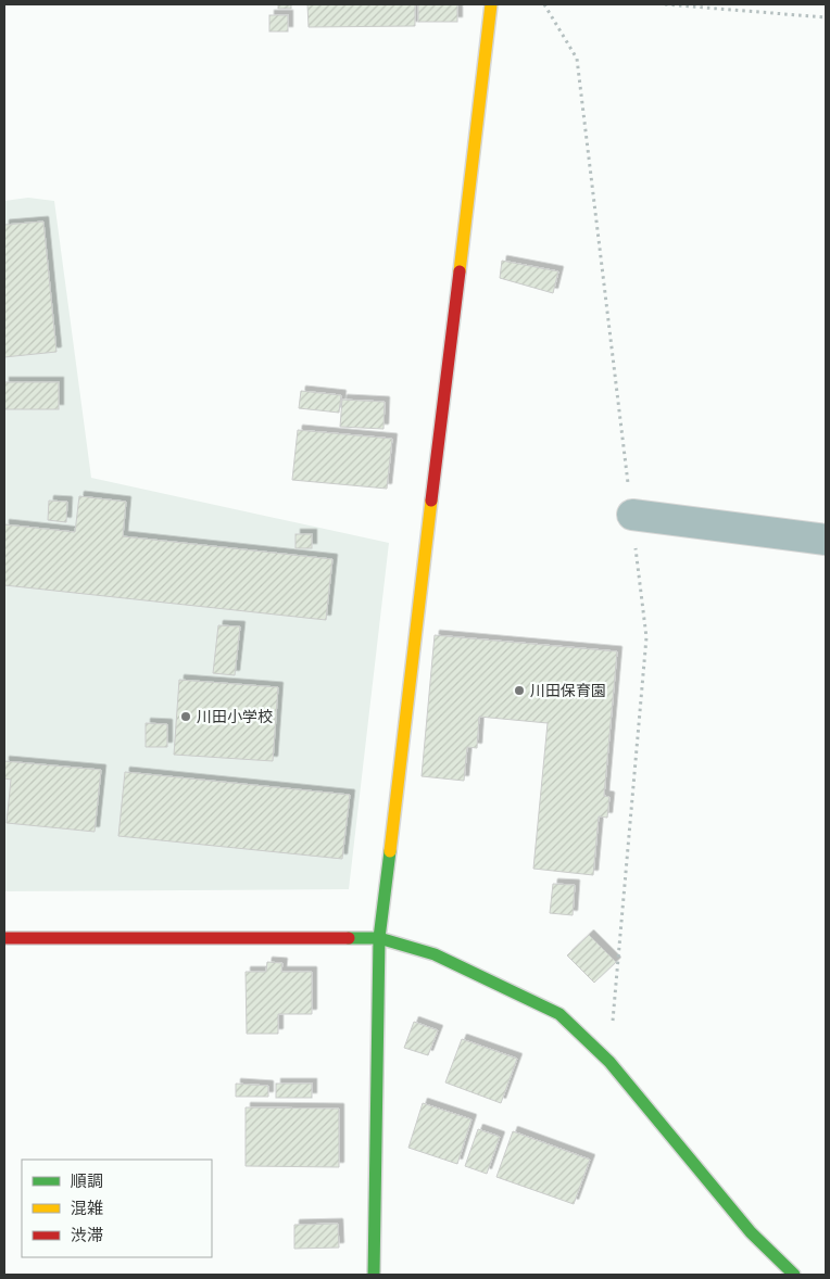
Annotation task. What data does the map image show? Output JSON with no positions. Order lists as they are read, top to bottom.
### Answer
{
  "places": ["川田保育園", "川田小学校"],
  "legend": ["順調", "混雑", "渋滞"]
}
